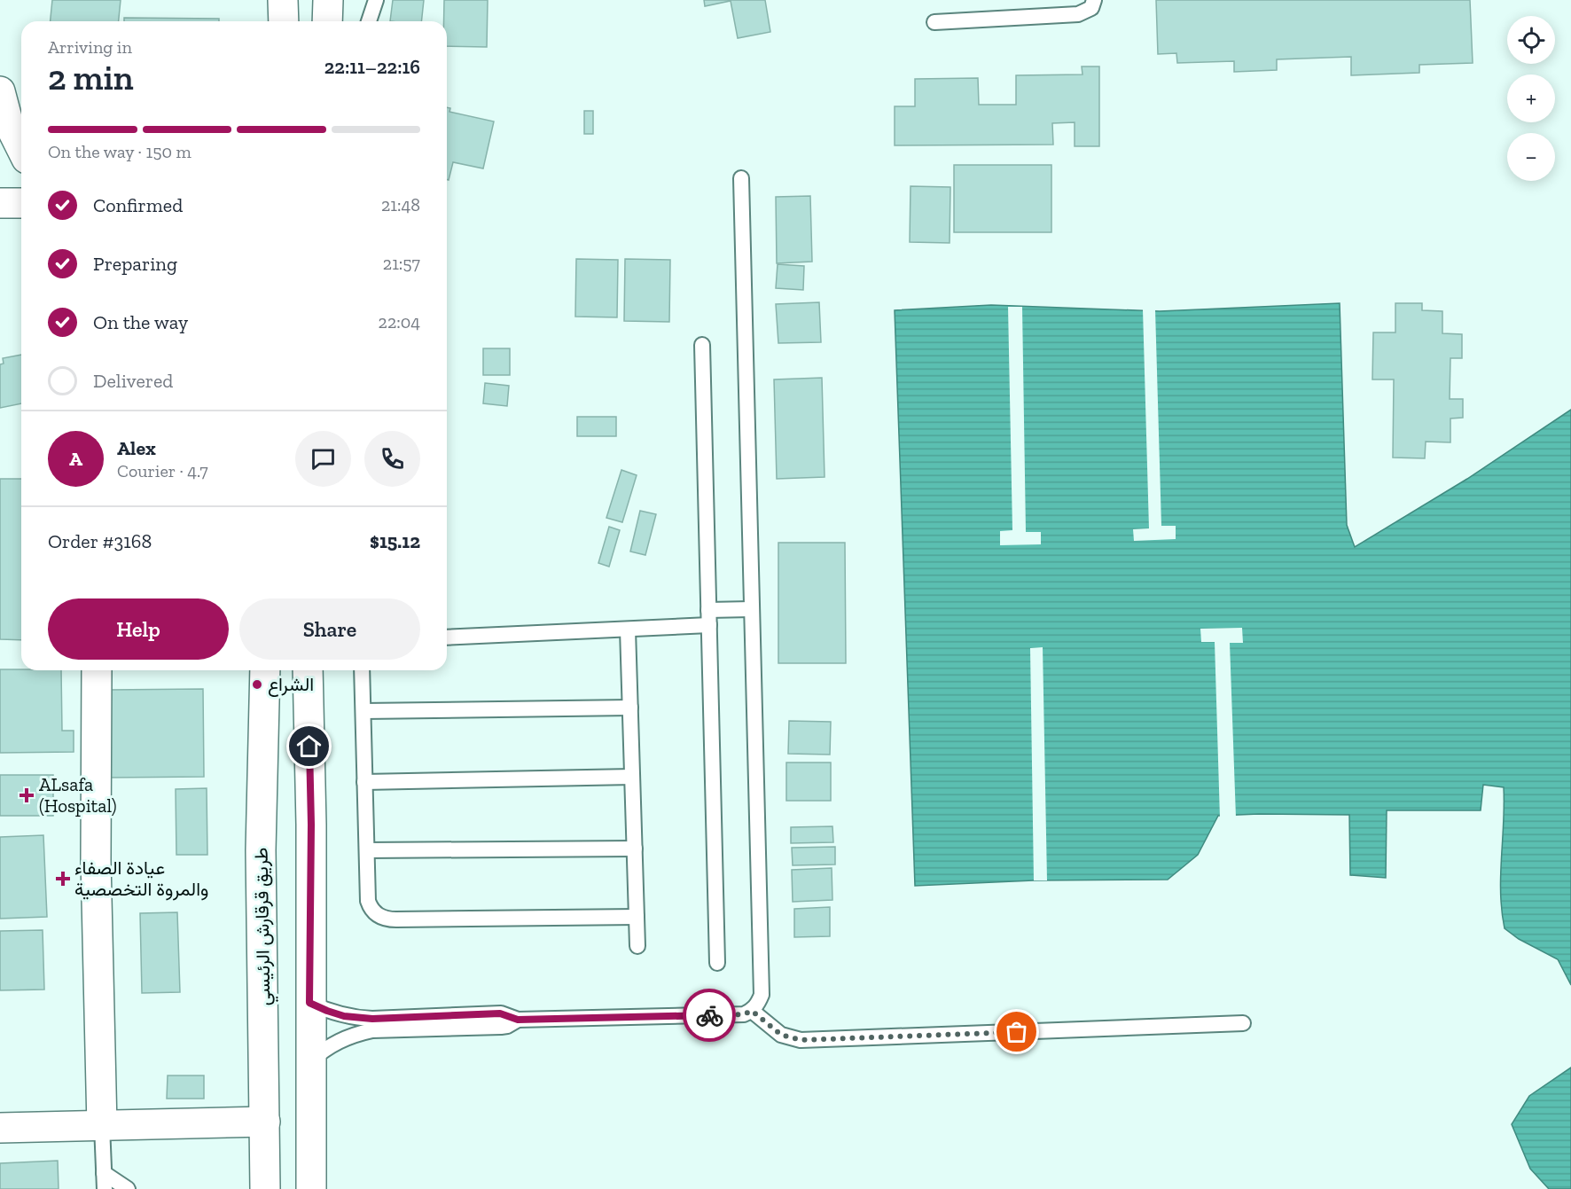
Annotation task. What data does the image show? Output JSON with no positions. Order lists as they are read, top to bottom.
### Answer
{
  "streets": {
    "main road": ["طريق قرقارش الرئيسي"]
  },
  "places": {
    "other": ["الشراع"],
    "health": ["ALsafa (Hospital)", "عيادة الصفاء والمروة التخصصية"]
  },
  "page": {
    "map_buttons": ["+", "−"],
    "heading": ["2 min", "Arriving in", "22:11–22:16"],
    "panel": [
      "Alex",
      "Courier · 4.7",
      "Order #3168",
      "$15.12"
    ],
    "bar": "On the way · 150 m",
    "list": [
      ["Confirmed", "21:48"],
      ["Preparing", "21:57"],
      ["On the way", "22:04"],
      "Delivered"
    ],
    "round": "A",
    "buttons": ["Help", "Share"]
  }
}
